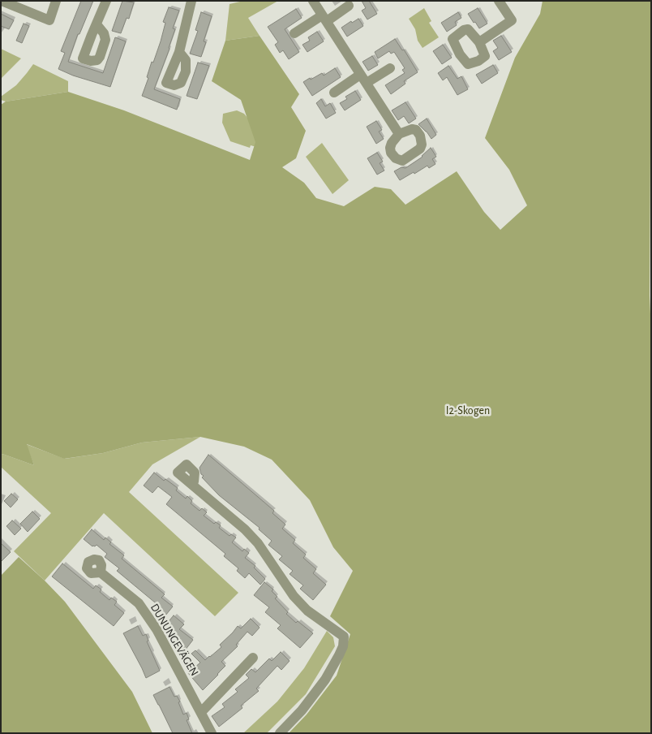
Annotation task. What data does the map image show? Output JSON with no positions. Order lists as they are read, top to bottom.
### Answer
{
  "streets": {
    "street": ["DUNUNGEVÄGEN"]
  },
  "parks": ["I2-Skogen"]
}
